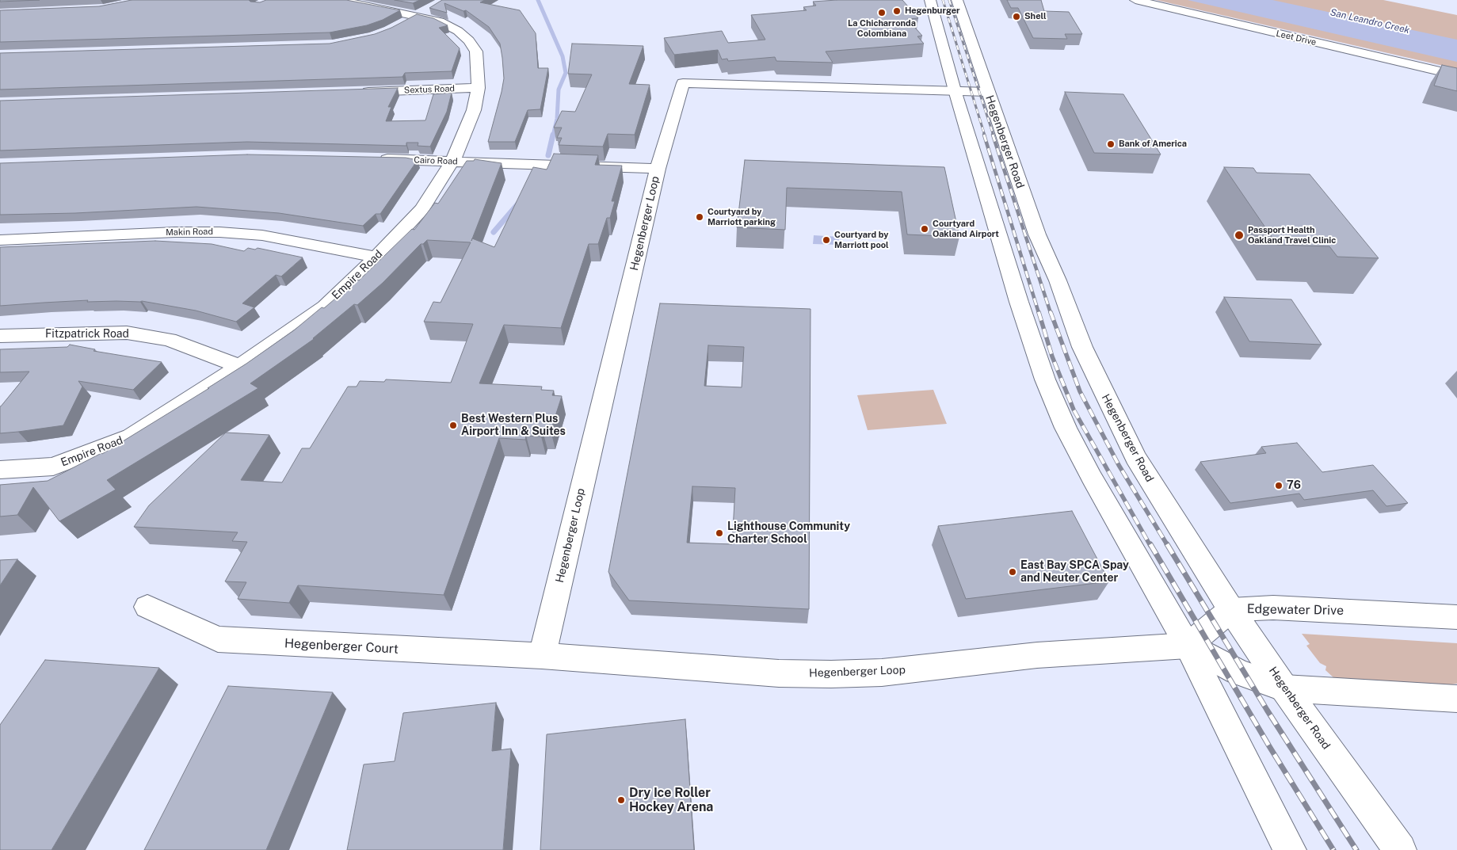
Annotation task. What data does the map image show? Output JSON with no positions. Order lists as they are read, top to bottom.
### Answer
{
  "streets": {
    "street": [
      "Leet Drive",
      "Sextus Road",
      "Hegenberger Road",
      "Cairo Road",
      "Hegenberger Loop",
      "Makin Road",
      "Empire Road",
      "Fitzpatrick Road",
      "Edgewater Drive",
      "Hegenberger Court"
    ]
  },
  "crossings": [
    ["Sextus Road", "Empire Road"],
    ["Hegenberger Road", "Hegenberger Loop"],
    ["Hegenberger Road", "Edgewater Drive"],
    ["Cairo Road", "Hegenberger Loop"],
    ["Cairo Road", "Empire Road"],
    ["Hegenberger Loop", "Edgewater Drive"],
    ["Hegenberger Loop", "Hegenberger Court"],
    ["Makin Road", "Empire Road"],
    ["Empire Road", "Fitzpatrick Road"]
  ],
  "water": ["San Leandro Creek"],
  "places": [
    "Hegenburger",
    "La Chicharronda Colombiana",
    "Shell",
    "Bank of America",
    "Courtyard by Marriott parking",
    "Courtyard Oakland Airport",
    "Passport Health Oakland Travel Clinic",
    "Courtyard by Marriott pool",
    "Best Western Plus Airport Inn & Suites",
    "76",
    "Lighthouse Community Charter School",
    "East Bay SPCA Spay and Neuter Center",
    "Dry Ice Roller Hockey Arena"
  ]
}
